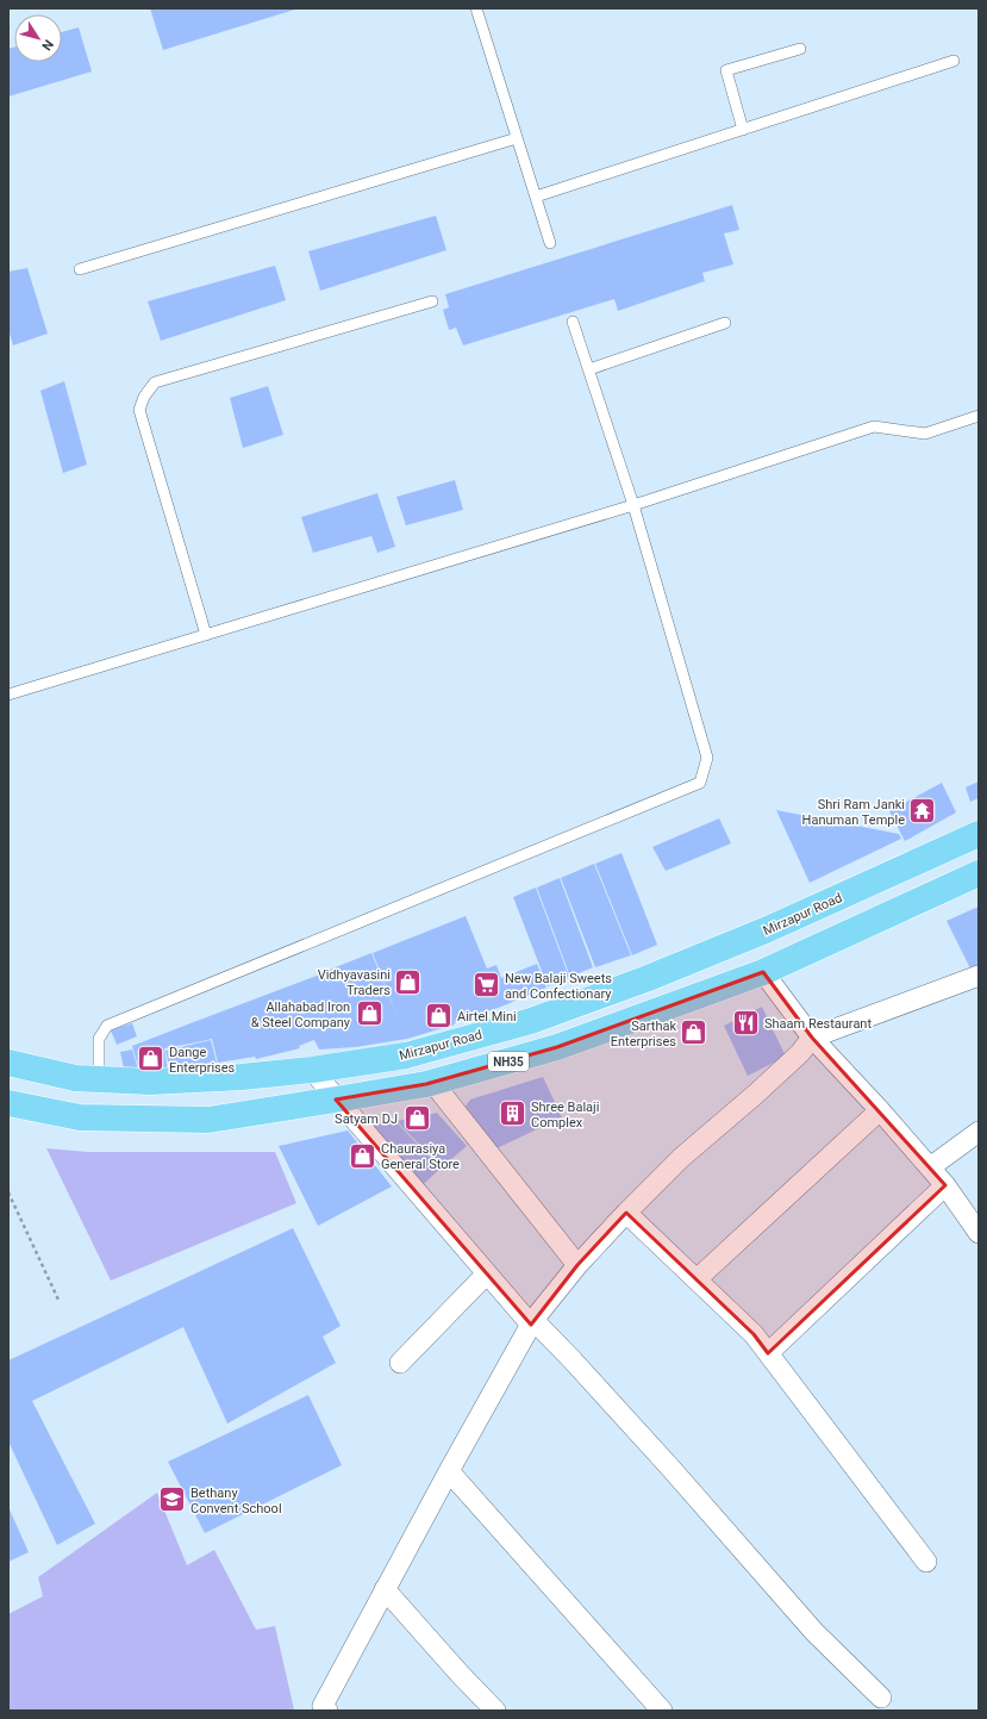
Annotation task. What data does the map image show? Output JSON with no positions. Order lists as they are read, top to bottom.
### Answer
{
  "streets": {
    "highway": ["Mirzapur Road", "NH35"]
  },
  "places": {
    "temple": ["Shri Ram Janki Hanuman Temple"],
    "shop": [
      "Vidhyavasini Traders",
      "Allahabad Iron & Steel Company",
      "Airtel Mini",
      "Sarthak Enterprises",
      "Dange Enterprises",
      "Satyam DJ",
      "Chaurasiya General Store"
    ],
    "supermarket": ["New Balaji Sweets and Confectionary"],
    "restaurant": ["Shaam Restaurant"],
    "building": ["Shree Balaji Complex"],
    "school or university": ["Bethany Convent School"]
  },
  "north": "bottom right"
}
